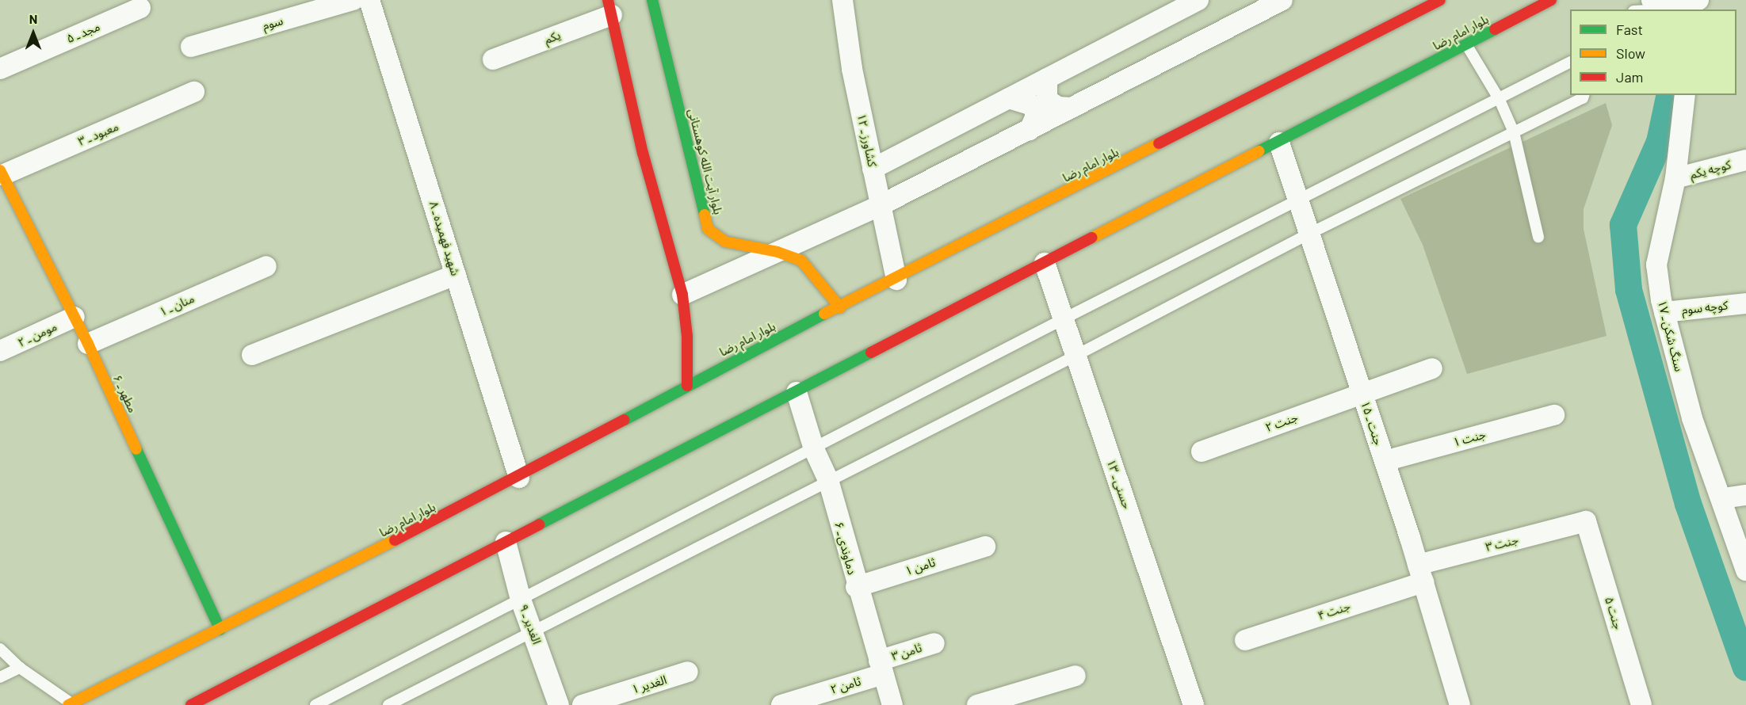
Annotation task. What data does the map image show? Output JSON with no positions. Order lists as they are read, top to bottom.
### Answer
{
  "streets": {
    "main road": ["بلوار امام رضا", "بلوار آیت الله کوهستانی", "مطهر ـ ۶"],
    "street": [
      "سوم",
      "مجد ـ ۵",
      "یکم",
      "معبود ـ ۳",
      "کشاورز ـ ۱۲",
      "کوچه یکم",
      "شهید فهمیده ـ ۸",
      "منان ـ ۱",
      "کوچه سوم",
      "مومن ـ ۲",
      "سنگ شکن ـ ۱۷",
      "جنت ۲",
      "جنت ـ ۱۵",
      "جنت ۱",
      "حسنی ـ ۱۳",
      "جنت ۳",
      "دماوندی ـ ۶",
      "ثامن ۱",
      "جنت ۴",
      "جنت ۵",
      "الغدیر ـ ۹",
      "ثامن ۳",
      "الغدیر ۱",
      "ثامن ۲"
    ]
  },
  "crossings": [
    ["بلوار امام رضا", "کشاورز ـ ۱۲"],
    ["بلوار امام رضا", "بلوار آیت الله کوهستانی"],
    ["بلوار امام رضا", "شهید فهمیده ـ ۸"],
    ["بلوار امام رضا", "مطهر ـ ۶"],
    ["بلوار امام رضا", "جنت ـ ۱۵"],
    ["بلوار امام رضا", "حسنی ـ ۱۳"],
    ["بلوار امام رضا", "دماوندی ـ ۶"],
    ["بلوار امام رضا", "الغدیر ـ ۹"],
    ["معبود ـ ۳", "مطهر ـ ۶"],
    ["کوچه یکم", "سنگ شکن ـ ۱۷"],
    ["منان ـ ۱", "مطهر ـ ۶"],
    ["کوچه سوم", "سنگ شکن ـ ۱۷"],
    ["مومن ـ ۲", "مطهر ـ ۶"],
    ["جنت ۲", "جنت ـ ۱۵"],
    ["جنت ـ ۱۵", "جنت ۱"],
    ["جنت ـ ۱۵", "جنت ۳"],
    ["جنت ـ ۱۵", "جنت ۴"],
    ["جنت ۳", "جنت ۴"],
    ["جنت ۳", "جنت ۵"],
    ["دماوندی ـ ۶", "ثامن ۱"],
    ["دماوندی ـ ۶", "ثامن ۳"],
    ["دماوندی ـ ۶", "ثامن ۲"],
    ["ثامن ۳", "ثامن ۲"]
  ],
  "legend": ["Fast", "Slow", "Jam"],
  "north": "top"
}
